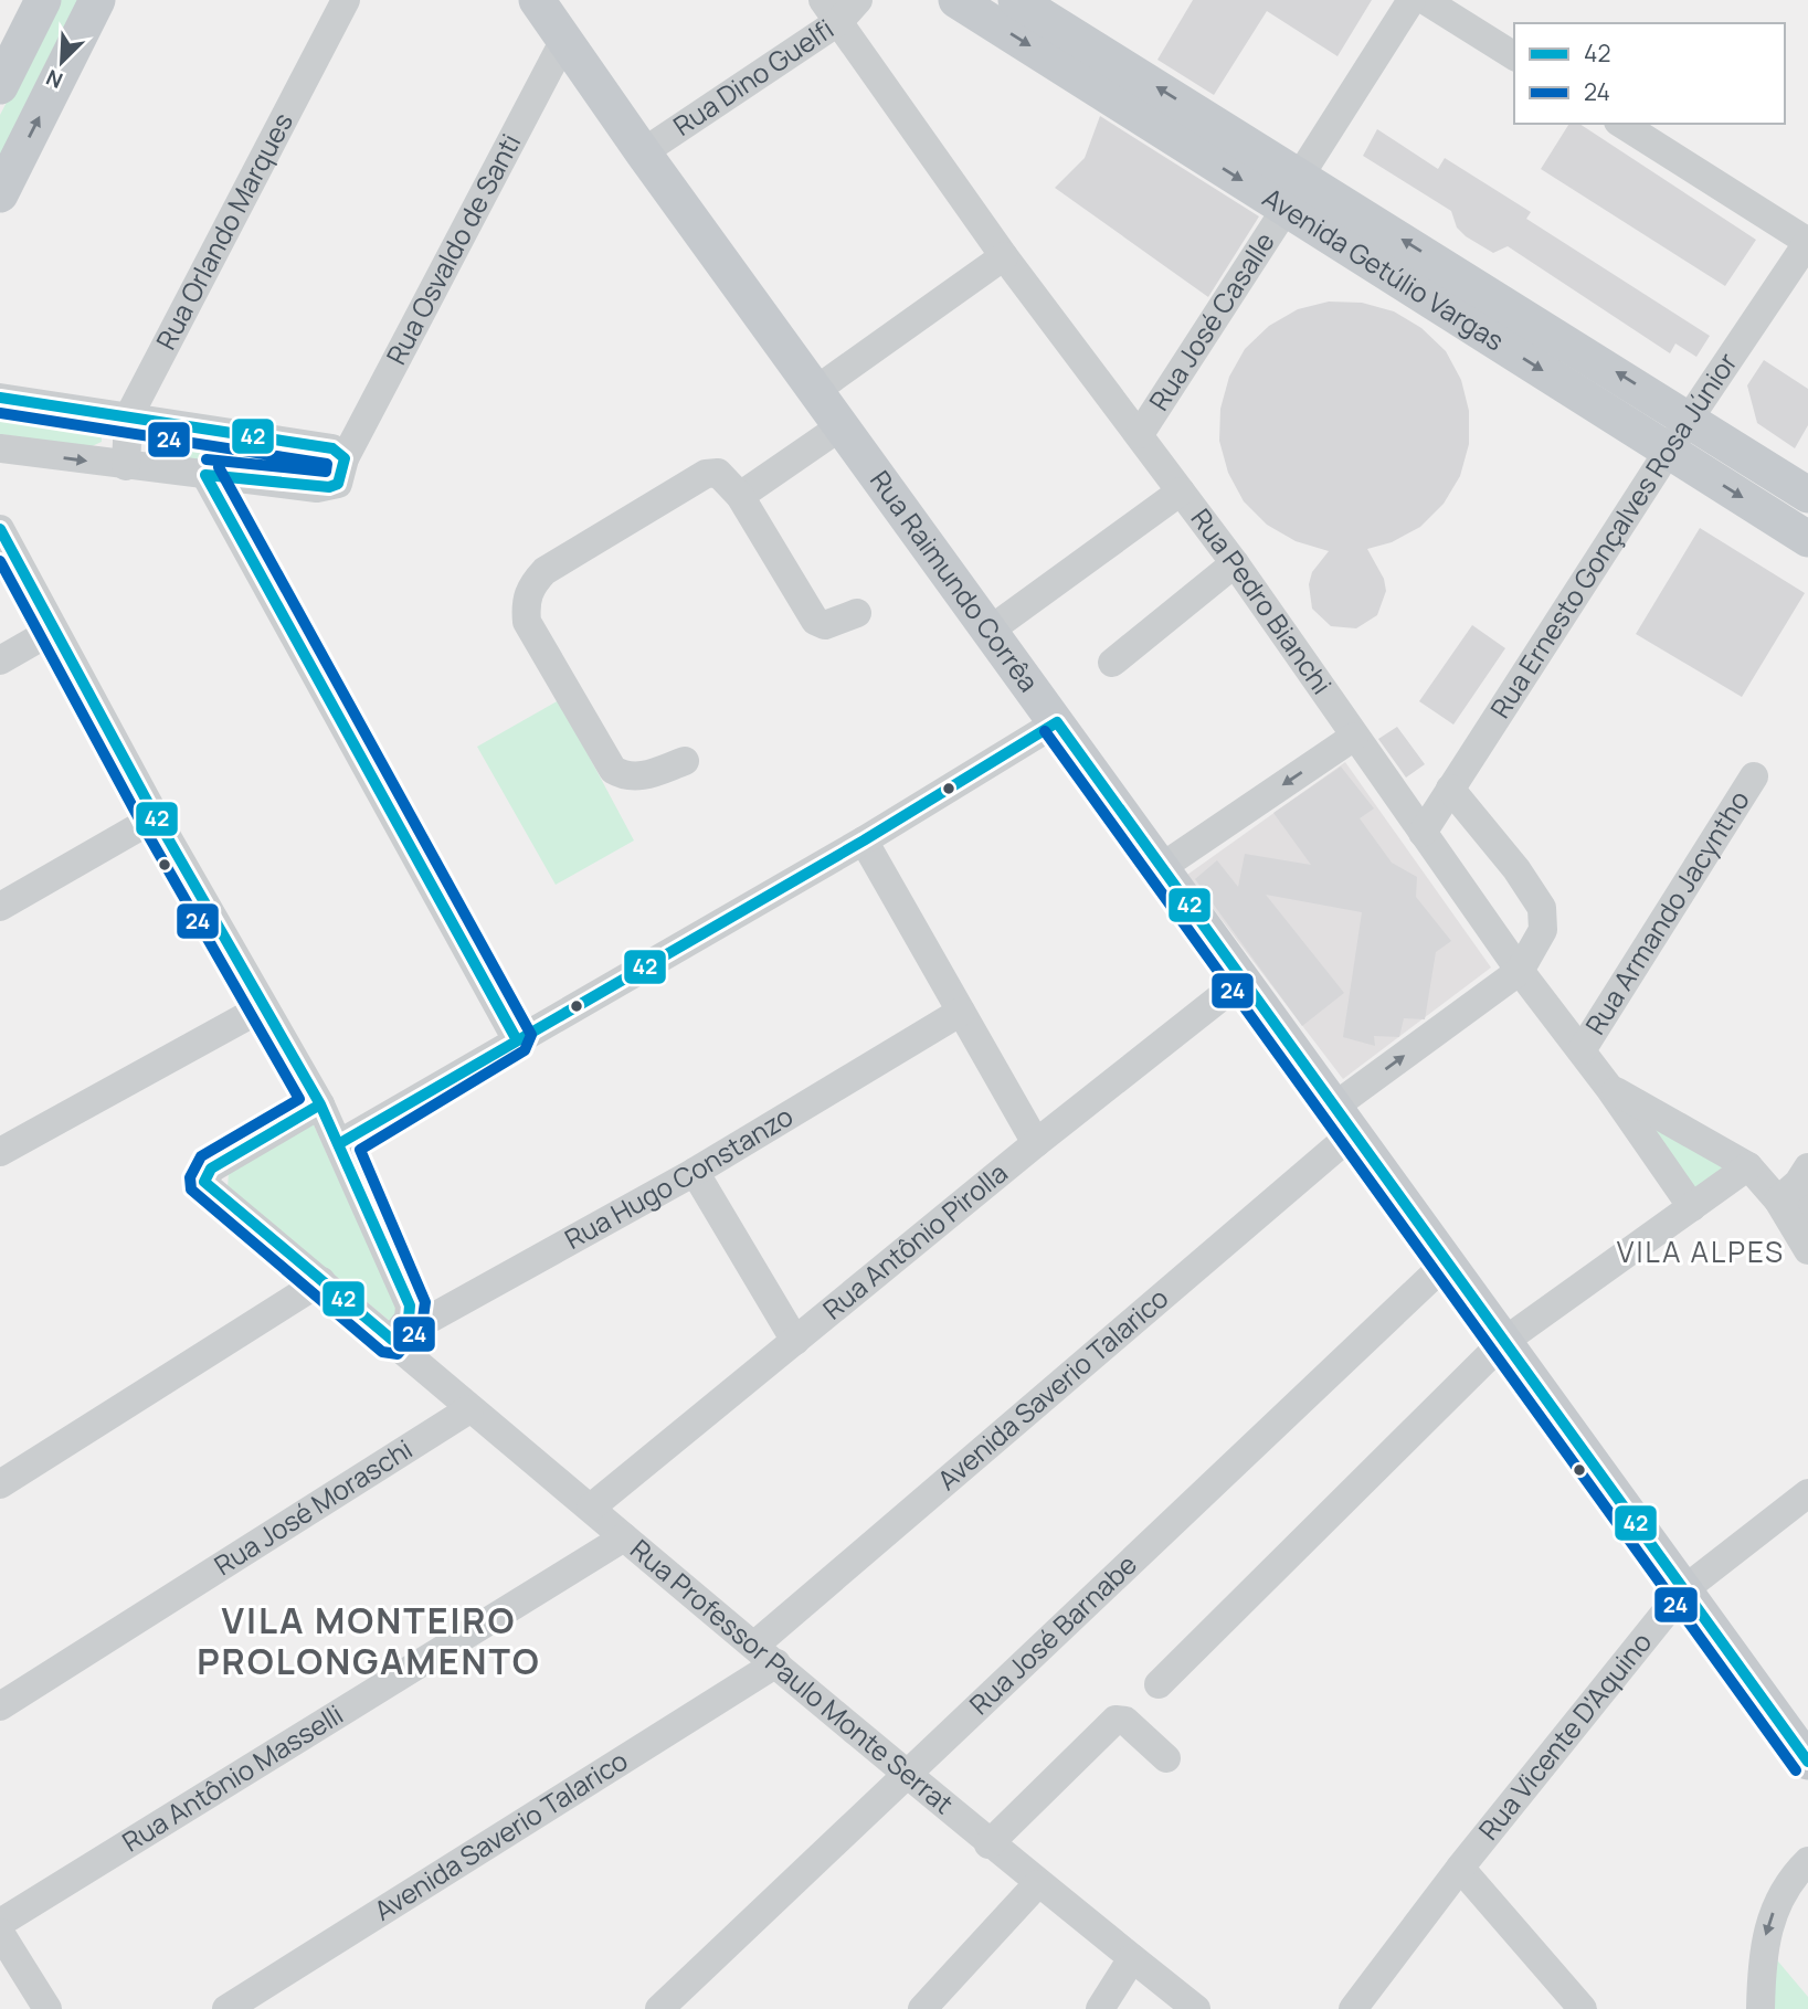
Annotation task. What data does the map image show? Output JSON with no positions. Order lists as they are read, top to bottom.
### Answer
{
  "streets": {
    "main road": ["Avenida Getúlio Vargas", "Rua Raimundo Corrêa"],
    "street": [
      "Rua Dino Guelfi",
      "Rua Orlando Marques",
      "Rua Osvaldo de Santi",
      "Rua José Casalle",
      "Rua Ernesto Gonçalves Rosa Júnior",
      "Rua Pedro Bianchi",
      "Rua Armando Jacyntho",
      "Rua Hugo Constanzo",
      "Rua Antônio Pirolla",
      "Avenida Saverio Talarico",
      "Rua José Moraschi",
      "Rua José Barnabe",
      "Rua Professor Paulo Monte Serrat",
      "Rua Vicente D'Aquino",
      "Rua Antônio Masselli"
    ]
  },
  "crossings": [
    ["Rua Dino Guelfi", "Rua Raimundo Corrêa"],
    ["Rua Dino Guelfi", "Rua Pedro Bianchi"],
    ["Rua Osvaldo de Santi", "Rua Raimundo Corrêa"],
    ["Avenida Getúlio Vargas", "Rua José Casalle"],
    ["Avenida Getúlio Vargas", "Rua Ernesto Gonçalves Rosa Júnior"],
    ["Rua José Casalle", "Rua Pedro Bianchi"],
    ["Rua Ernesto Gonçalves Rosa Júnior", "Rua Pedro Bianchi"],
    ["Rua Raimundo Corrêa", "Rua Antônio Pirolla"],
    ["Rua Raimundo Corrêa", "Avenida Saverio Talarico"],
    ["Rua Raimundo Corrêa", "Rua José Barnabe"],
    ["Rua Raimundo Corrêa", "Rua Vicente D'Aquino"],
    ["Rua Pedro Bianchi", "Rua Armando Jacyntho"],
    ["Rua Pedro Bianchi", "Avenida Saverio Talarico"],
    ["Rua Hugo Constanzo", "Rua Professor Paulo Monte Serrat"],
    ["Rua Antônio Pirolla", "Rua Professor Paulo Monte Serrat"],
    ["Avenida Saverio Talarico", "Rua Professor Paulo Monte Serrat"],
    ["Rua José Moraschi", "Rua Professor Paulo Monte Serrat"],
    ["Rua José Barnabe", "Rua Professor Paulo Monte Serrat"],
    ["Rua Professor Paulo Monte Serrat", "Rua Antônio Masselli"]
  ],
  "districts": ["VILA ALPES", "VILA MONTEIRO PROLONGAMENTO"],
  "lines": ["transit line 42", "transit line 24"],
  "legend": ["42", "24"],
  "north": "bottom left"
}
